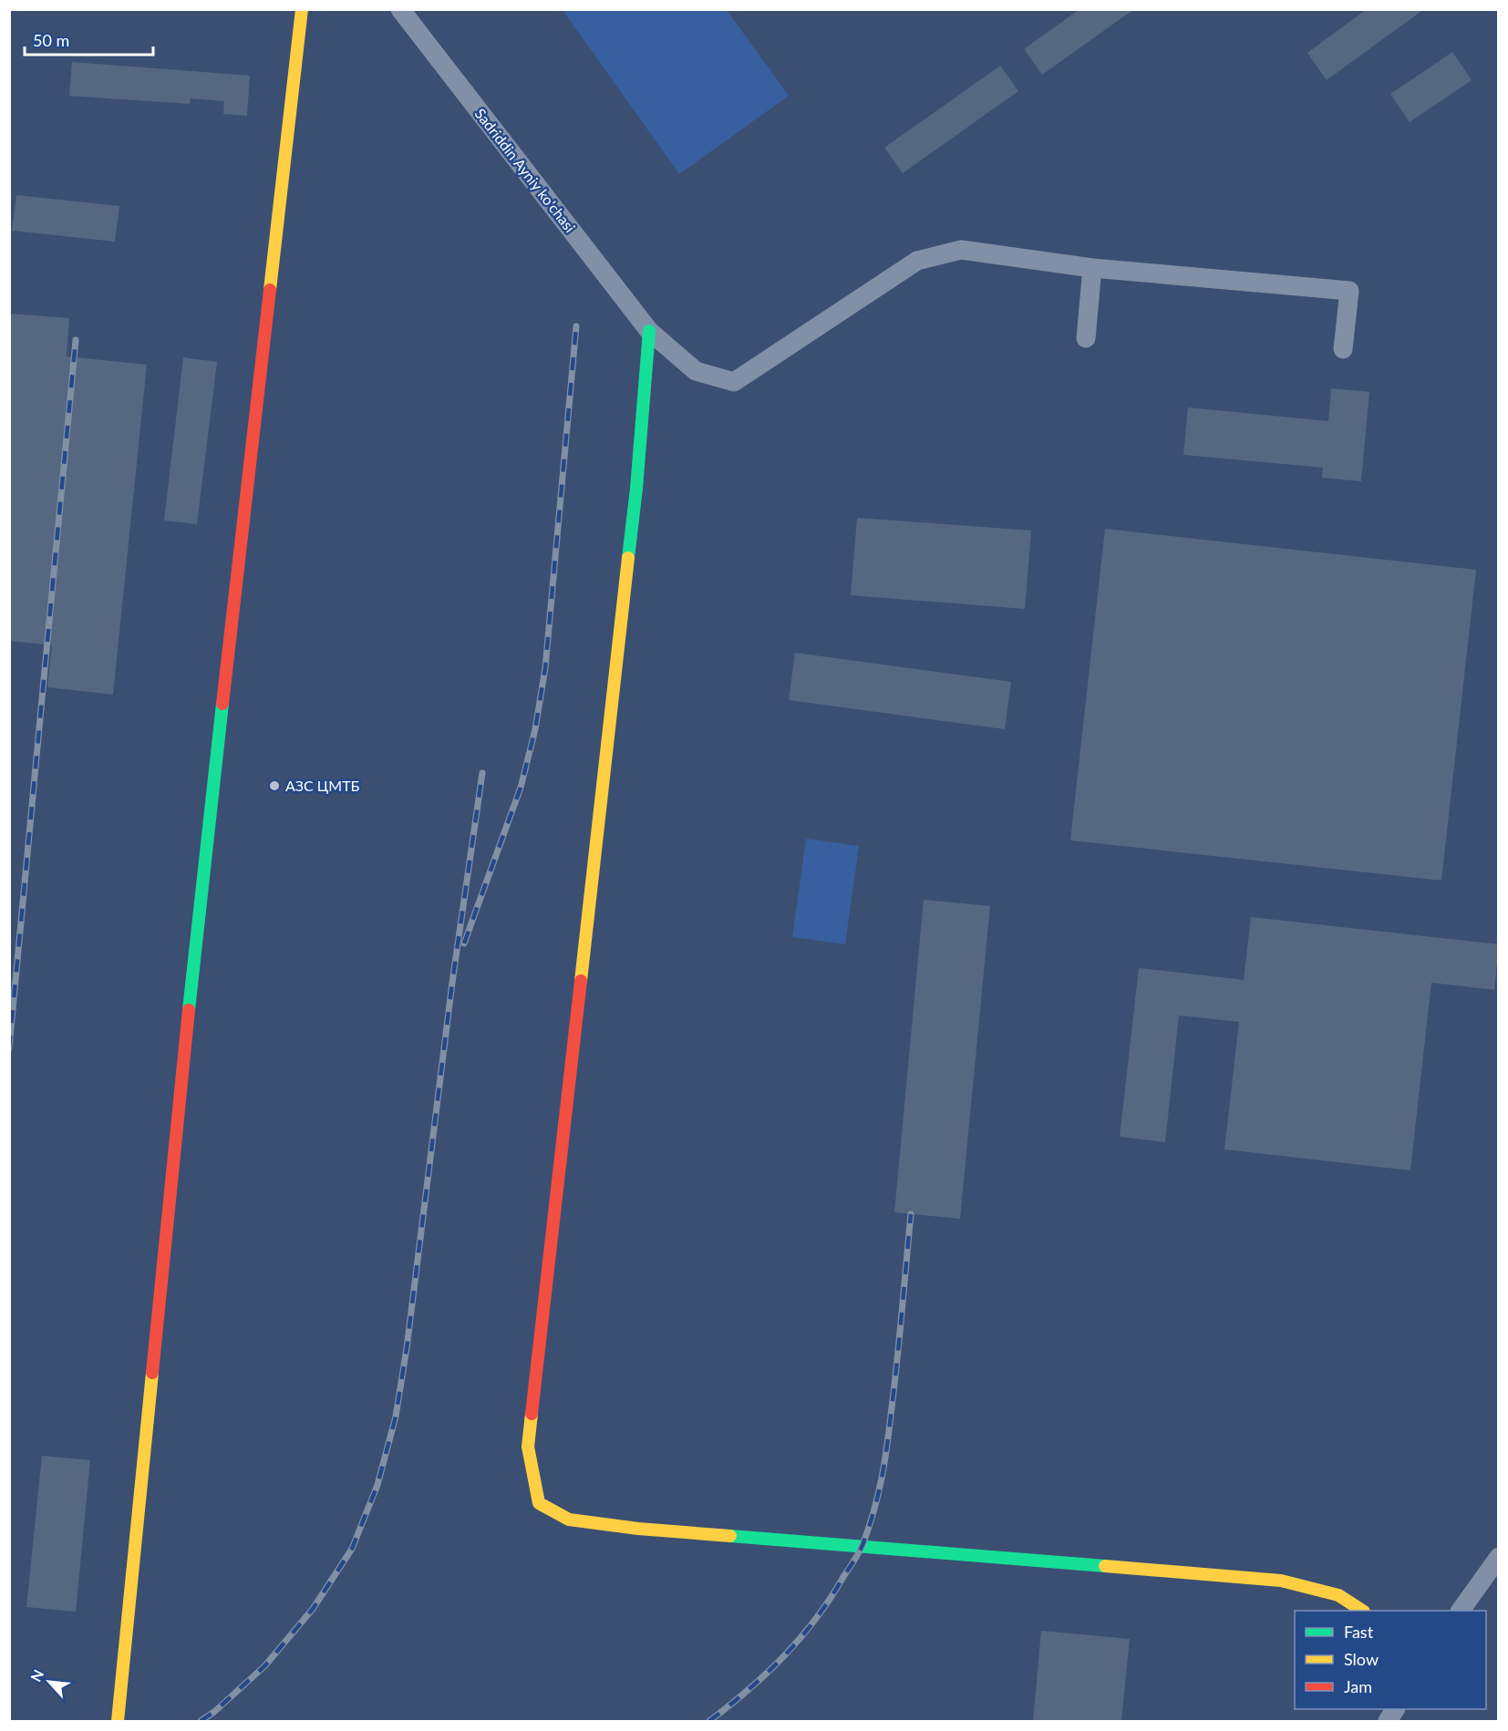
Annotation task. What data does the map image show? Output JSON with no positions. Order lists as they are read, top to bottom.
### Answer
{
  "streets": {
    "street": ["Sadriddin Ayniy ko'chasi"]
  },
  "places": ["АЗС ЦМТБ"],
  "legend": ["Fast", "Slow", "Jam"],
  "scale_bar": "50 m",
  "north": "top left"
}
